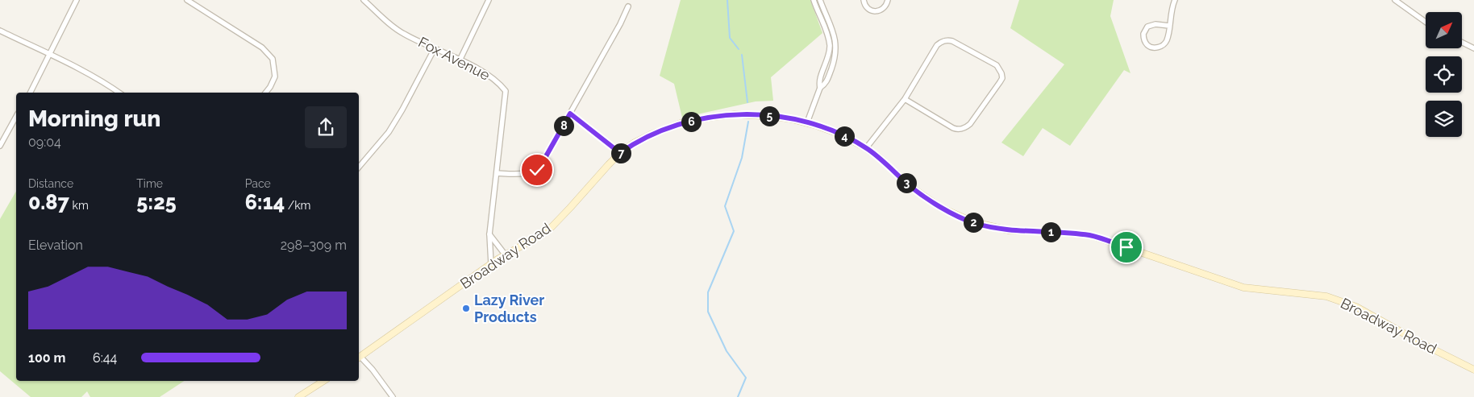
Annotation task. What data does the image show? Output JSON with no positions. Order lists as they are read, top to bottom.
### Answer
{
  "streets": {
    "main road": ["Broadway Road"],
    "street": ["Fox Avenue"]
  },
  "crossings": [
    ["Fox Avenue", "Broadway Road"]
  ],
  "places": ["Lazy River Products"],
  "north": "top right",
  "page": {
    "heading": ["Morning run", "09:04"],
    "pins": [
      "5",
      "6",
      "8",
      "4",
      "7",
      "3",
      "2",
      "1"
    ],
    "stats": [
      ["Distance", "0.87 km"],
      ["Time", "5:25"],
      ["Pace", "6:14 /km"]
    ],
    "chart": ["Elevation", "298–309 m"],
    "list": [
      {
        "name": "100 m",
        "note": "6:44"
      }
    ]
  }
}
